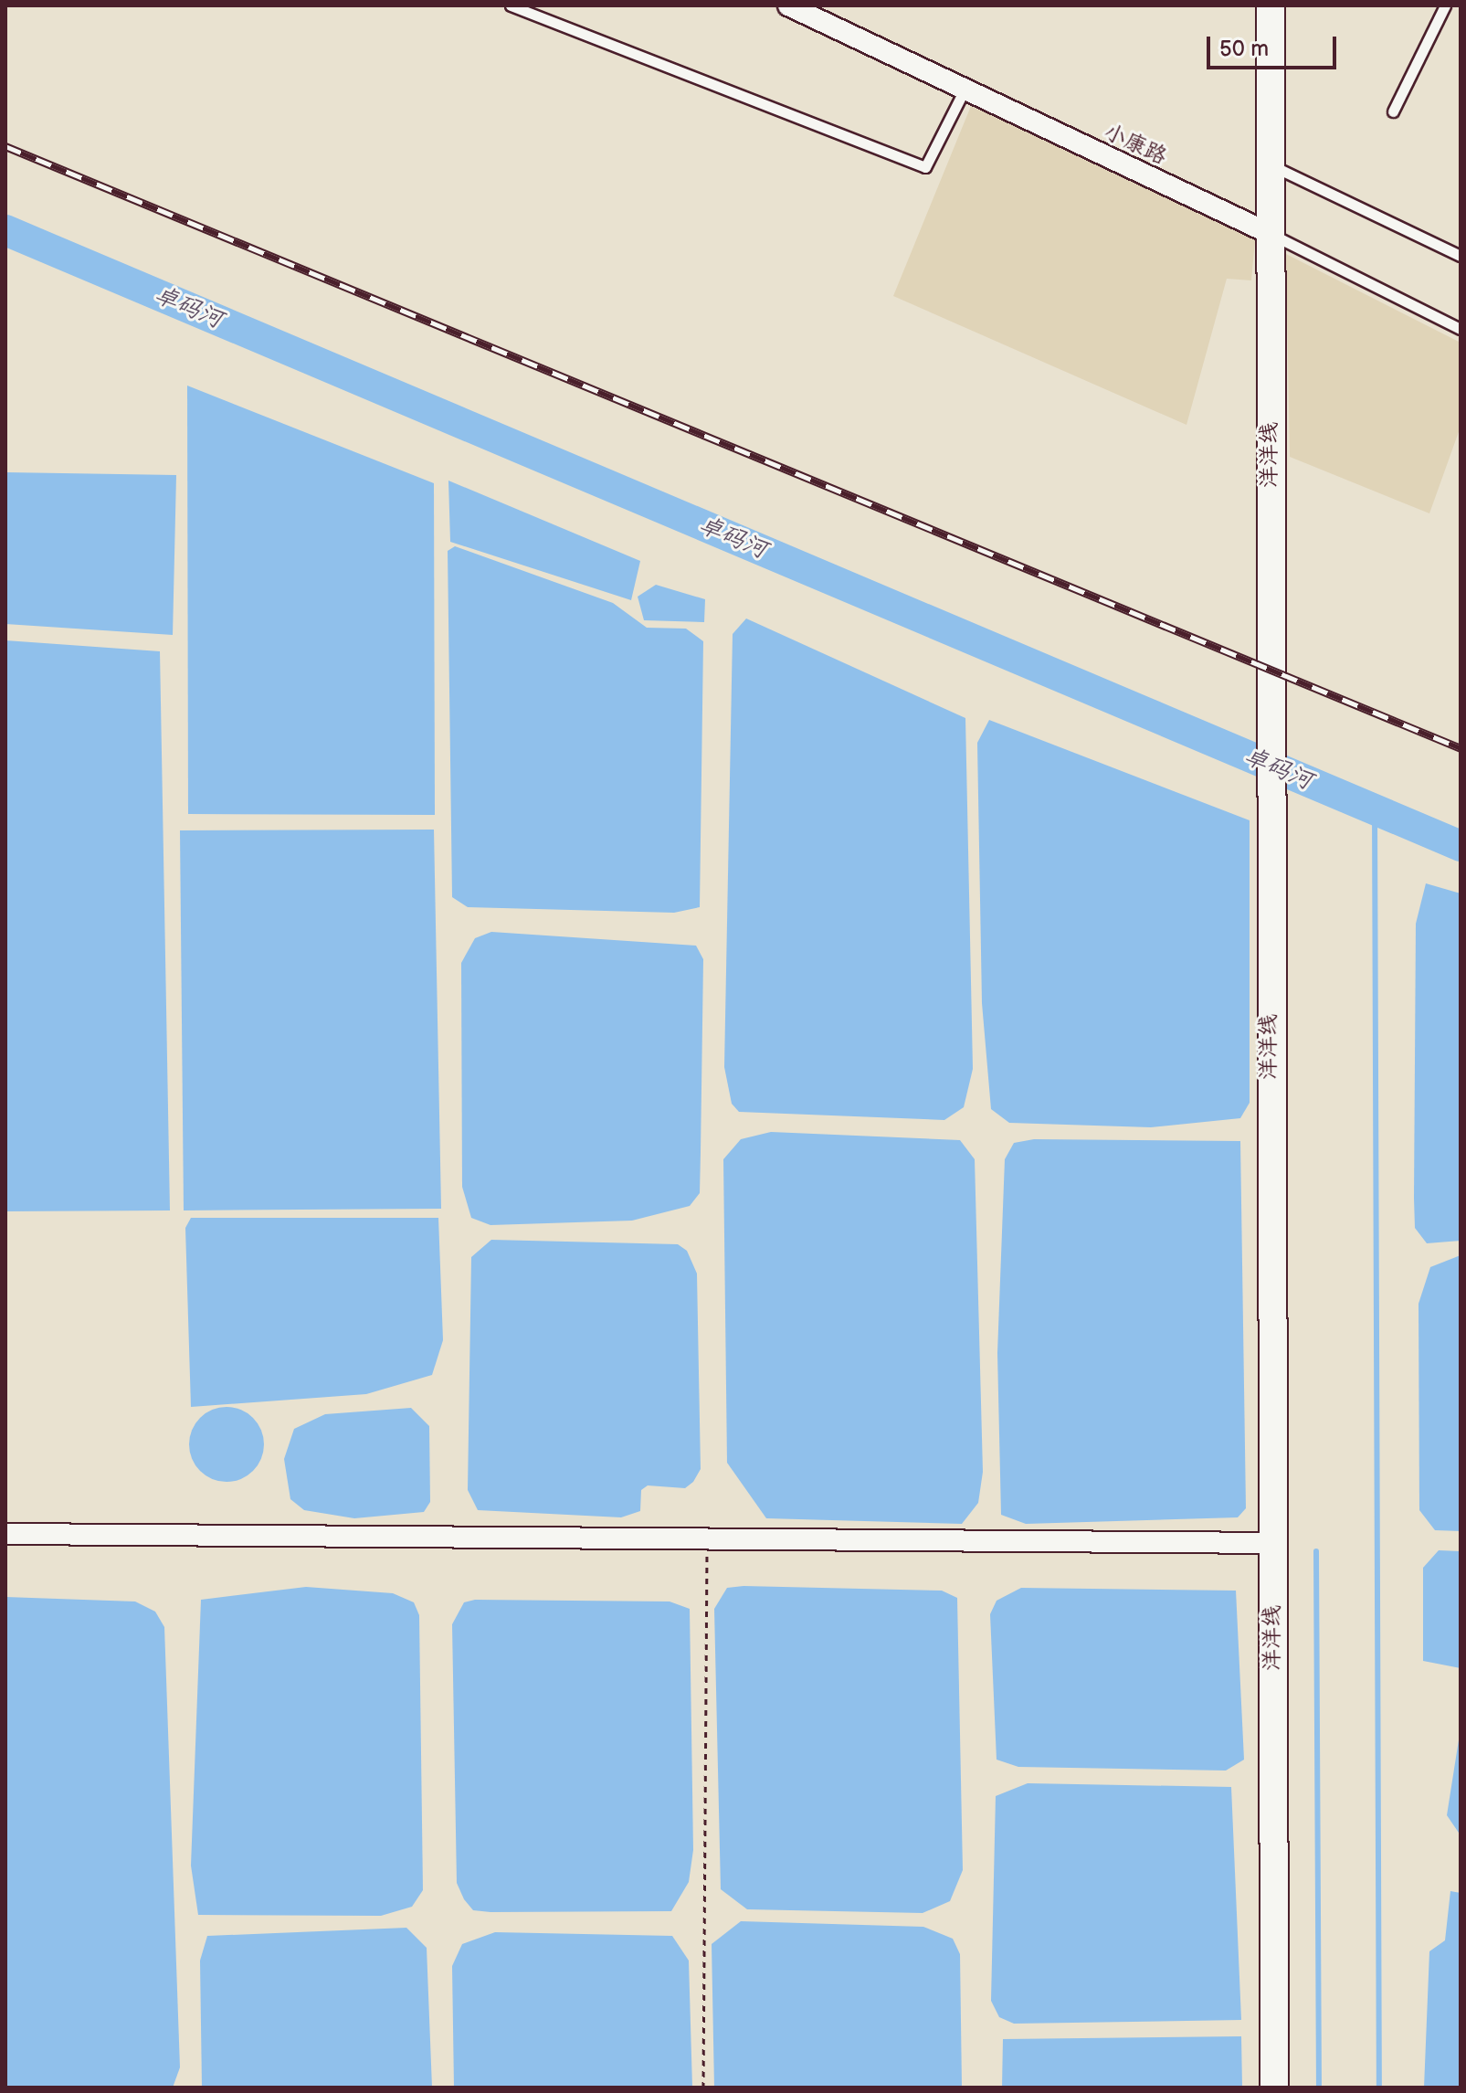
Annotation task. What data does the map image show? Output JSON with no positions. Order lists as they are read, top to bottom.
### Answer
{
  "streets": {
    "main road": ["洋洋线"],
    "street": ["小康路"]
  },
  "crossings": [
    ["小康路", "洋洋线"]
  ],
  "water": ["卓码河"],
  "scale_bar": "50 m"
}
